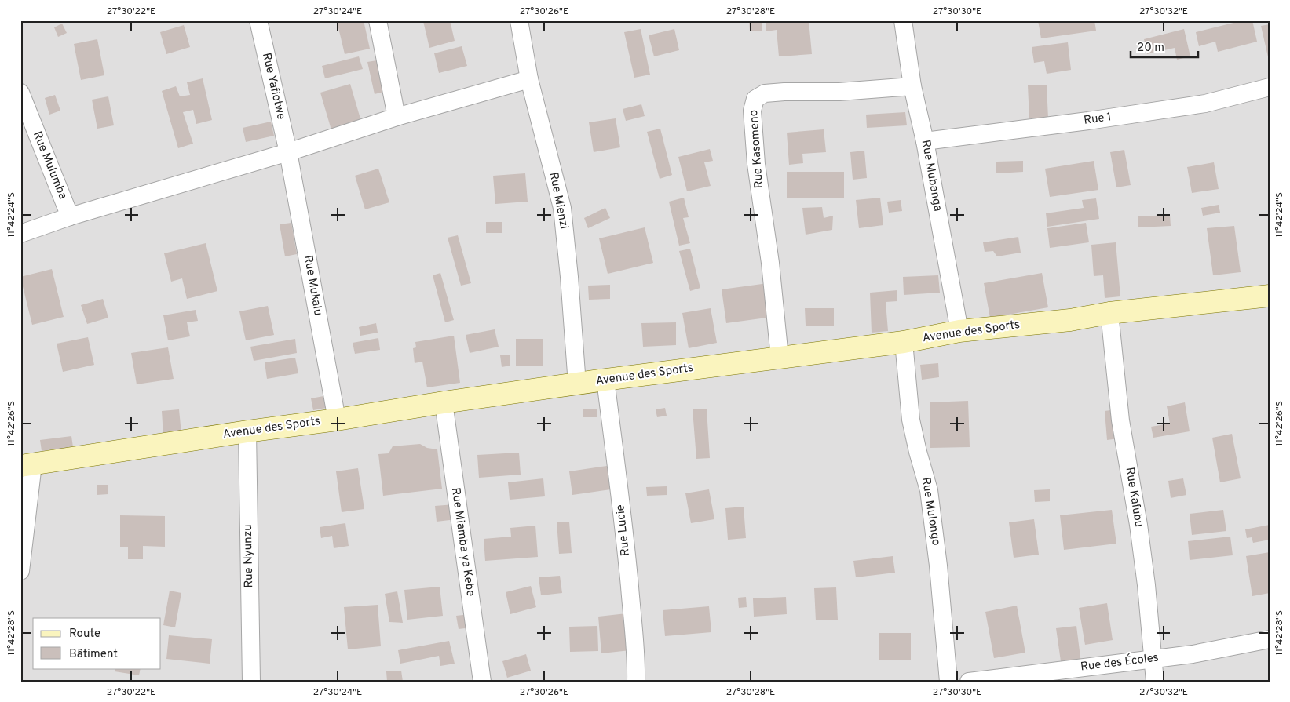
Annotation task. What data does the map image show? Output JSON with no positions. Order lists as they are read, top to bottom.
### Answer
{
  "streets": {
    "street": [
      "Rue Yafiotwe",
      "Rue 1",
      "Rue Kasomeno",
      "Rue Mulumba",
      "Rue Mubanga",
      "Rue Mienzi",
      "Rue Mukalu",
      "Avenue des Sports",
      "Rue Kafubu",
      "Rue Mulongo",
      "Rue Lucie",
      "Rue Miamba ya Kebe",
      "Rue Nyunzu",
      "Rue des Écoles"
    ]
  },
  "crossings": [
    ["Rue Yafiotwe", "Rue Mukalu"],
    ["Rue 1", "Rue Mubanga"],
    ["Rue Kasomeno", "Rue Mubanga"],
    ["Rue Kasomeno", "Avenue des Sports"],
    ["Rue Mubanga", "Avenue des Sports"],
    ["Rue Mienzi", "Avenue des Sports"],
    ["Rue Mukalu", "Avenue des Sports"],
    ["Avenue des Sports", "Rue Kafubu"],
    ["Avenue des Sports", "Rue Mulongo"],
    ["Avenue des Sports", "Rue Lucie"],
    ["Avenue des Sports", "Rue Miamba ya Kebe"],
    ["Avenue des Sports", "Rue Nyunzu"],
    ["Rue Kafubu", "Rue des Écoles"]
  ],
  "legend": ["Route", "Bâtiment"],
  "scale_bar": "20 m",
  "coordinates": [
    "27°30'22\"E",
    "27°30'24\"E",
    "27°30'26\"E",
    "27°30'28\"E",
    "27°30'30\"E",
    "27°30'32\"E",
    "11°42'24\"S",
    "11°42'26\"S",
    "11°42'28\"S"
  ]
}
